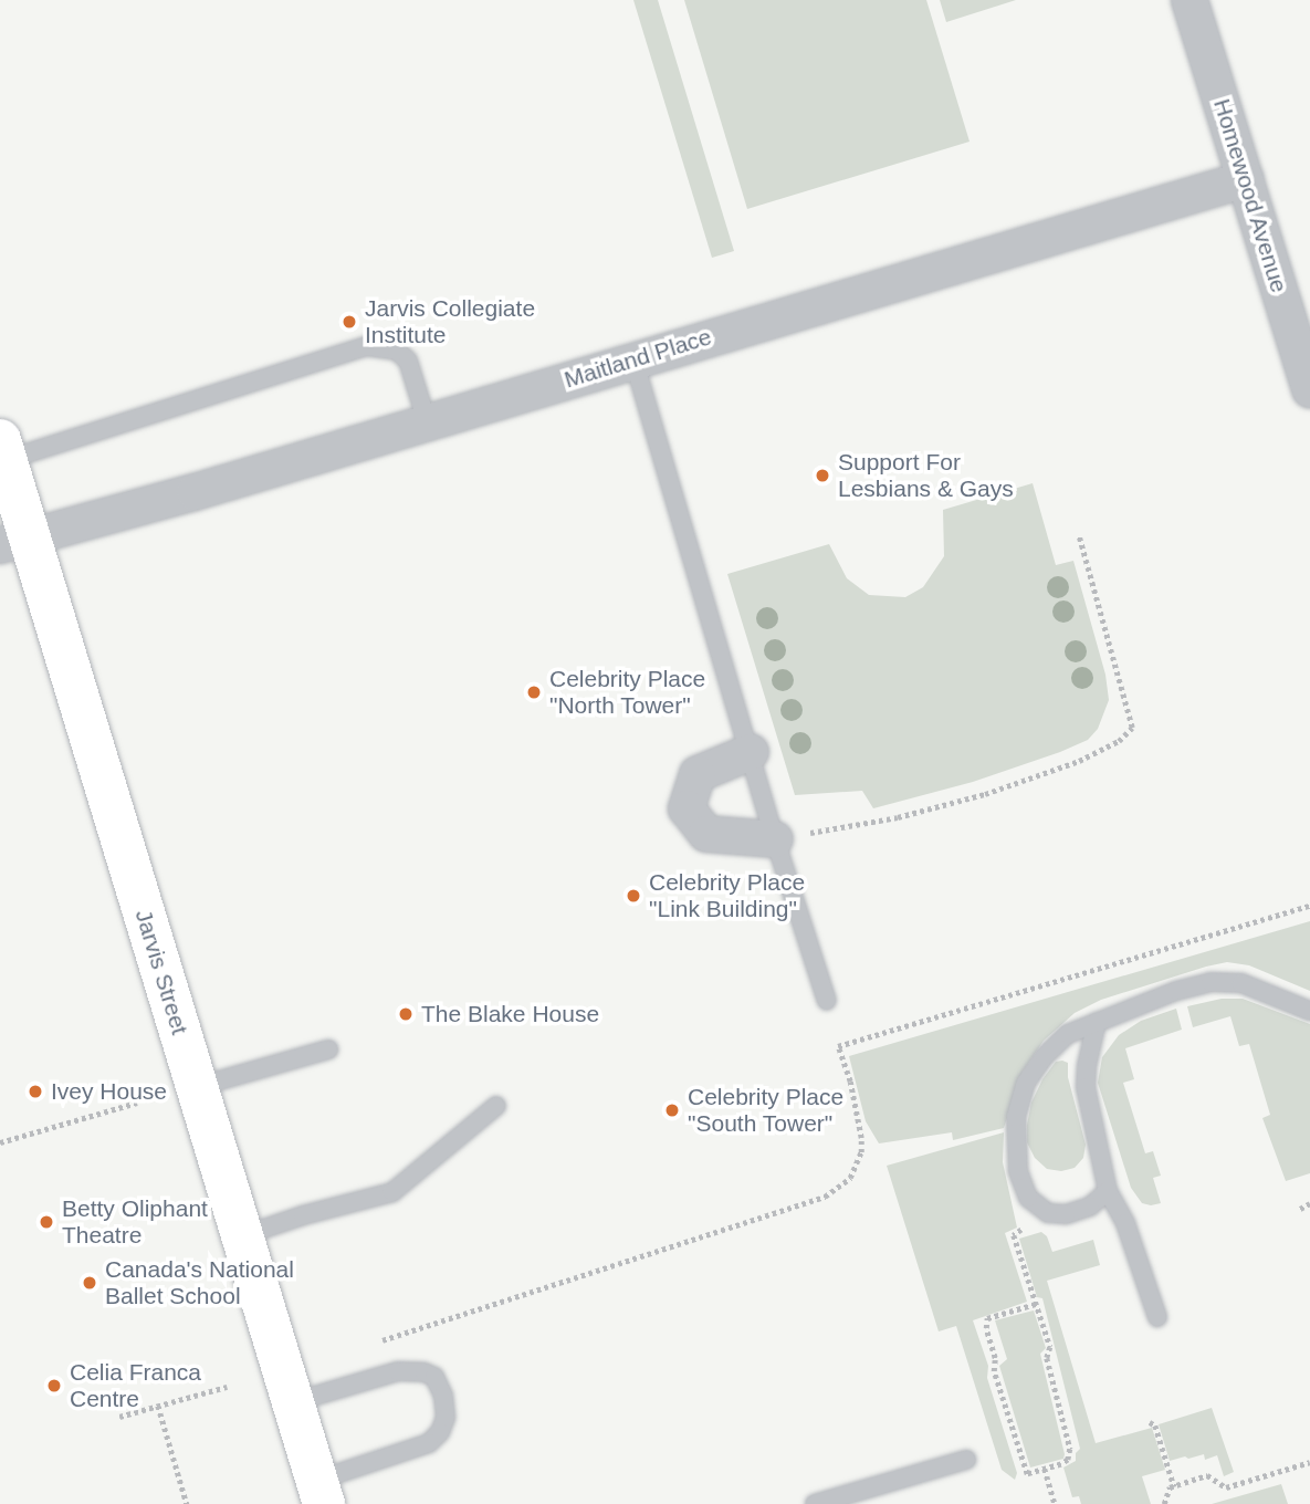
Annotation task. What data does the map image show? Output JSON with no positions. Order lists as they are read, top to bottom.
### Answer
{
  "streets": {
    "main road": ["Jarvis Street"],
    "street": ["Homewood Avenue", "Maitland Place"]
  },
  "crossings": [
    ["Homewood Avenue", "Maitland Place"],
    ["Maitland Place", "Jarvis Street"]
  ],
  "places": [
    "Jarvis Collegiate Institute",
    "Support For Lesbians & Gays",
    "Celebrity Place \"North Tower\"",
    "Celebrity Place \"Link Building\"",
    "The Blake House",
    "Ivey House",
    "Celebrity Place \"South Tower\"",
    "Betty Oliphant Theatre",
    "Canada's National Ballet School",
    "Celia Franca Centre"
  ]
}
